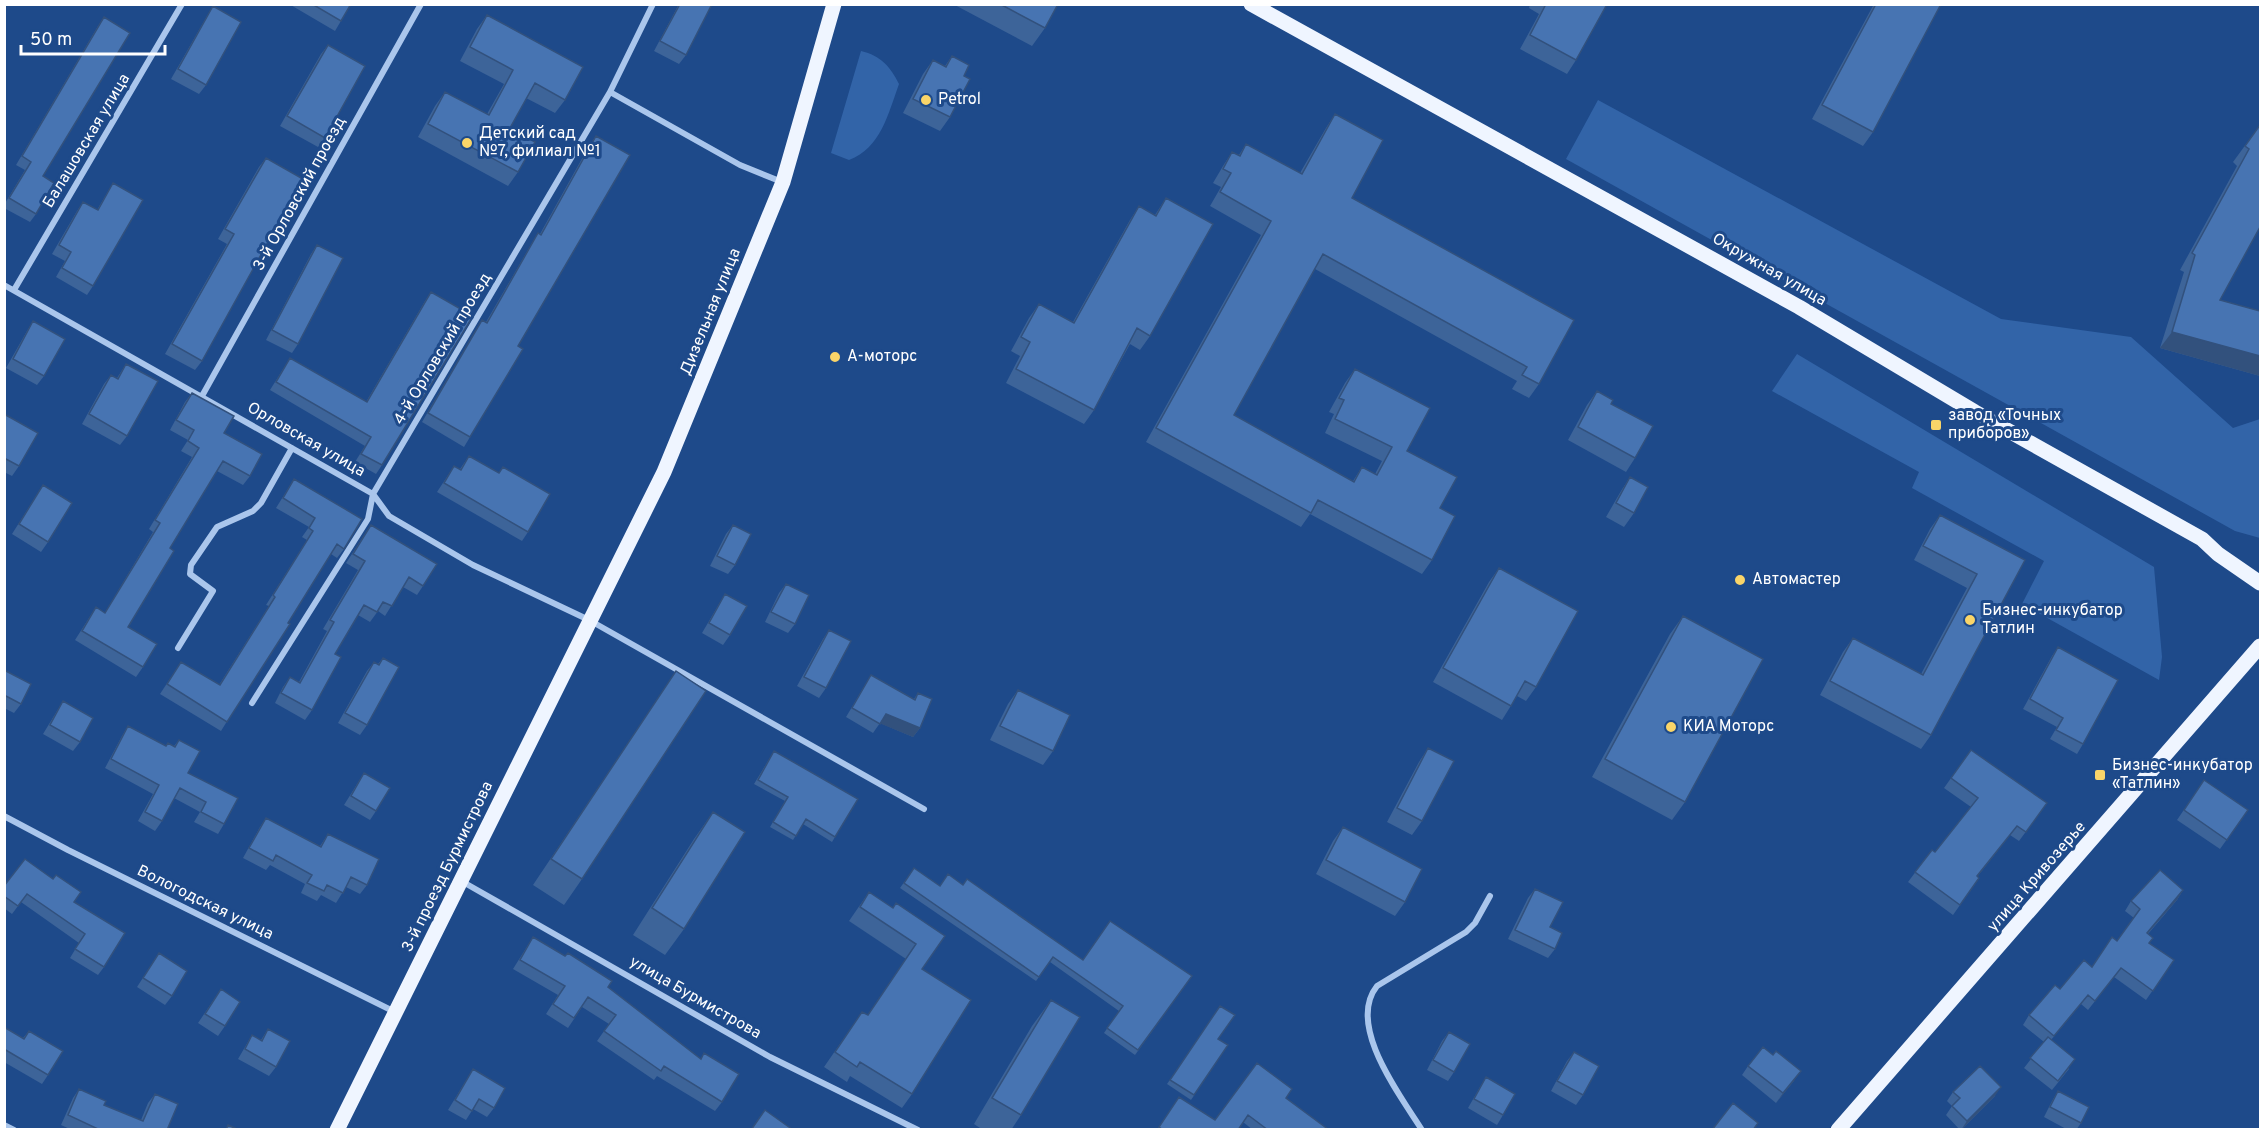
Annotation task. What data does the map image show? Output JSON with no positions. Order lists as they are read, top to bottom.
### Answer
{
  "streets": {
    "main road": [
      "Окружная улица",
      "Дизельная улица",
      "3-й проезд Бурмистрова",
      "улица Кривозерье"
    ],
    "street": [
      "Балашовская улица",
      "3-й Орловский проезд",
      "4-й Орловский проезд",
      "Орловская улица",
      "Вологодская улица",
      "улица Бурмистрова"
    ]
  },
  "crossings": [
    ["Балашовская улица", "Орловская улица"],
    ["3-й Орловский проезд", "Орловская улица"],
    ["Дизельная улица", "Орловская улица"],
    ["Дизельная улица", "3-й проезд Бурмистрова"],
    ["4-й Орловский проезд", "Орловская улица"],
    ["Орловская улица", "3-й проезд Бурмистрова"],
    ["3-й проезд Бурмистрова", "Вологодская улица"],
    ["3-й проезд Бурмистрова", "улица Бурмистрова"]
  ],
  "places": {
    "other": [
      "Petrol",
      "Детский сад №7, филиал №1",
      "А-моторс",
      "Автомастер",
      "Бизнес-инкубатор Татлин",
      "КИА Моторс"
    ],
    "transit": ["завод «Точных приборов»", "Бизнес-инкубатор «Татлин»"]
  },
  "scale_bar": "50 m"
}
